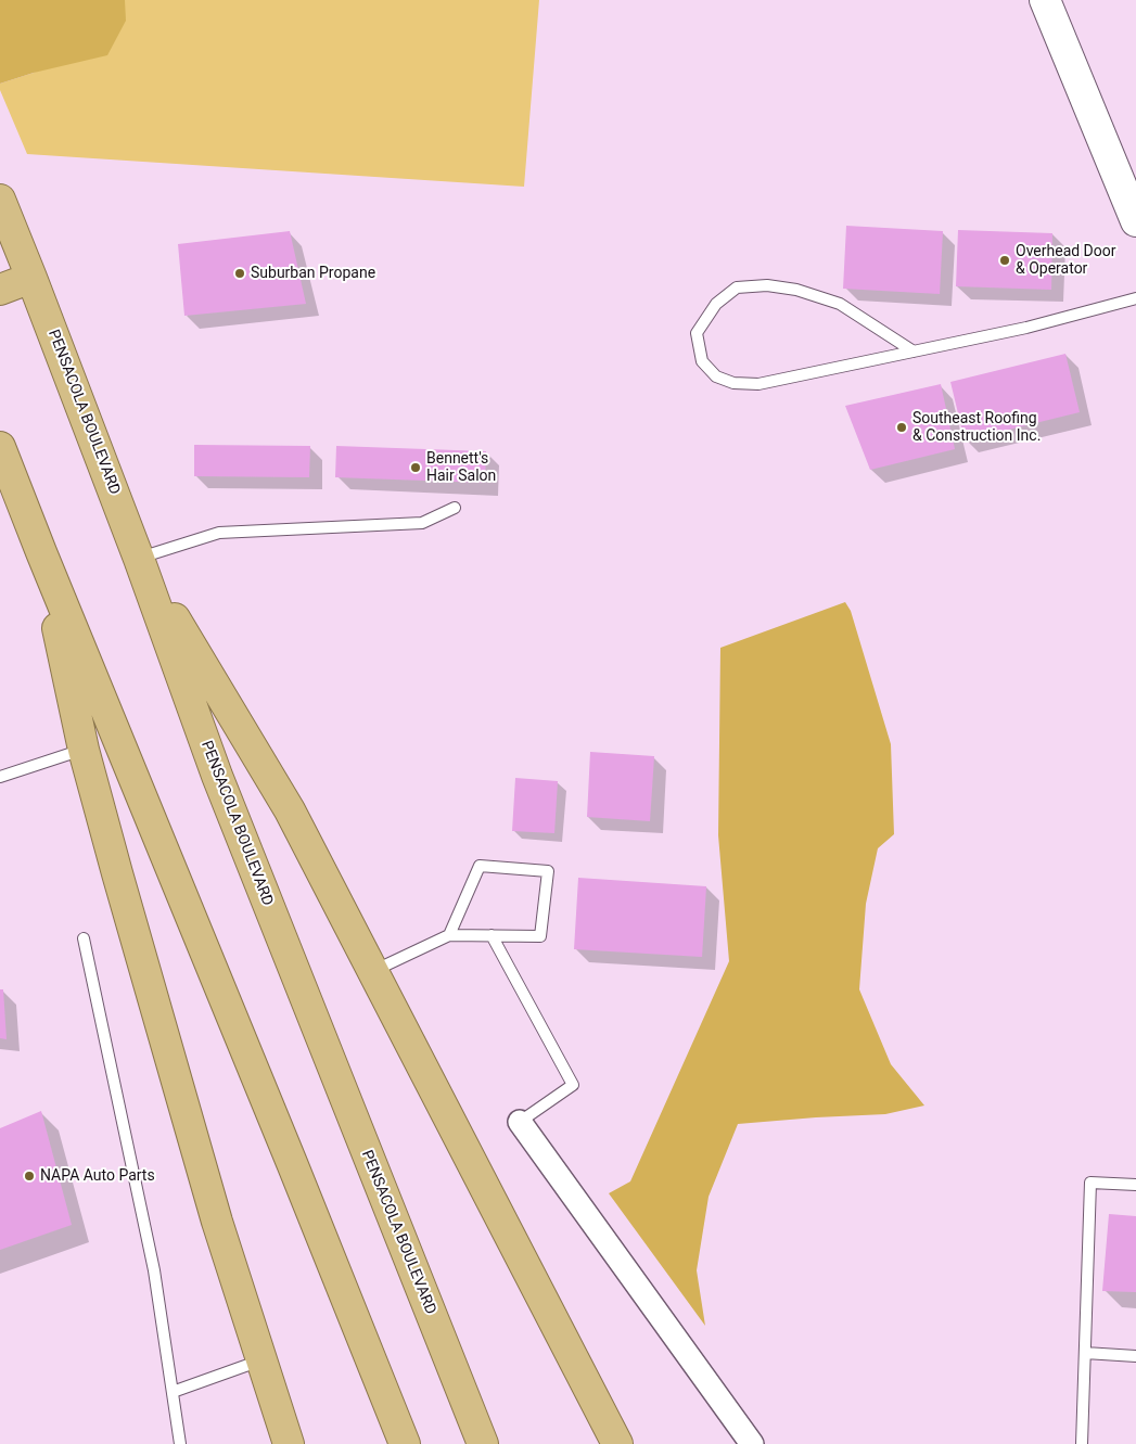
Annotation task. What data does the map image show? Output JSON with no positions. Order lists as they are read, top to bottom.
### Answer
{
  "streets": {
    "highway": ["PENSACOLA BOULEVARD"]
  },
  "places": [
    "Overhead Door & Operator",
    "Suburban Propane",
    "Southeast Roofing & Construction Inc.",
    "Bennett's Hair Salon",
    "NAPA Auto Parts"
  ]
}
